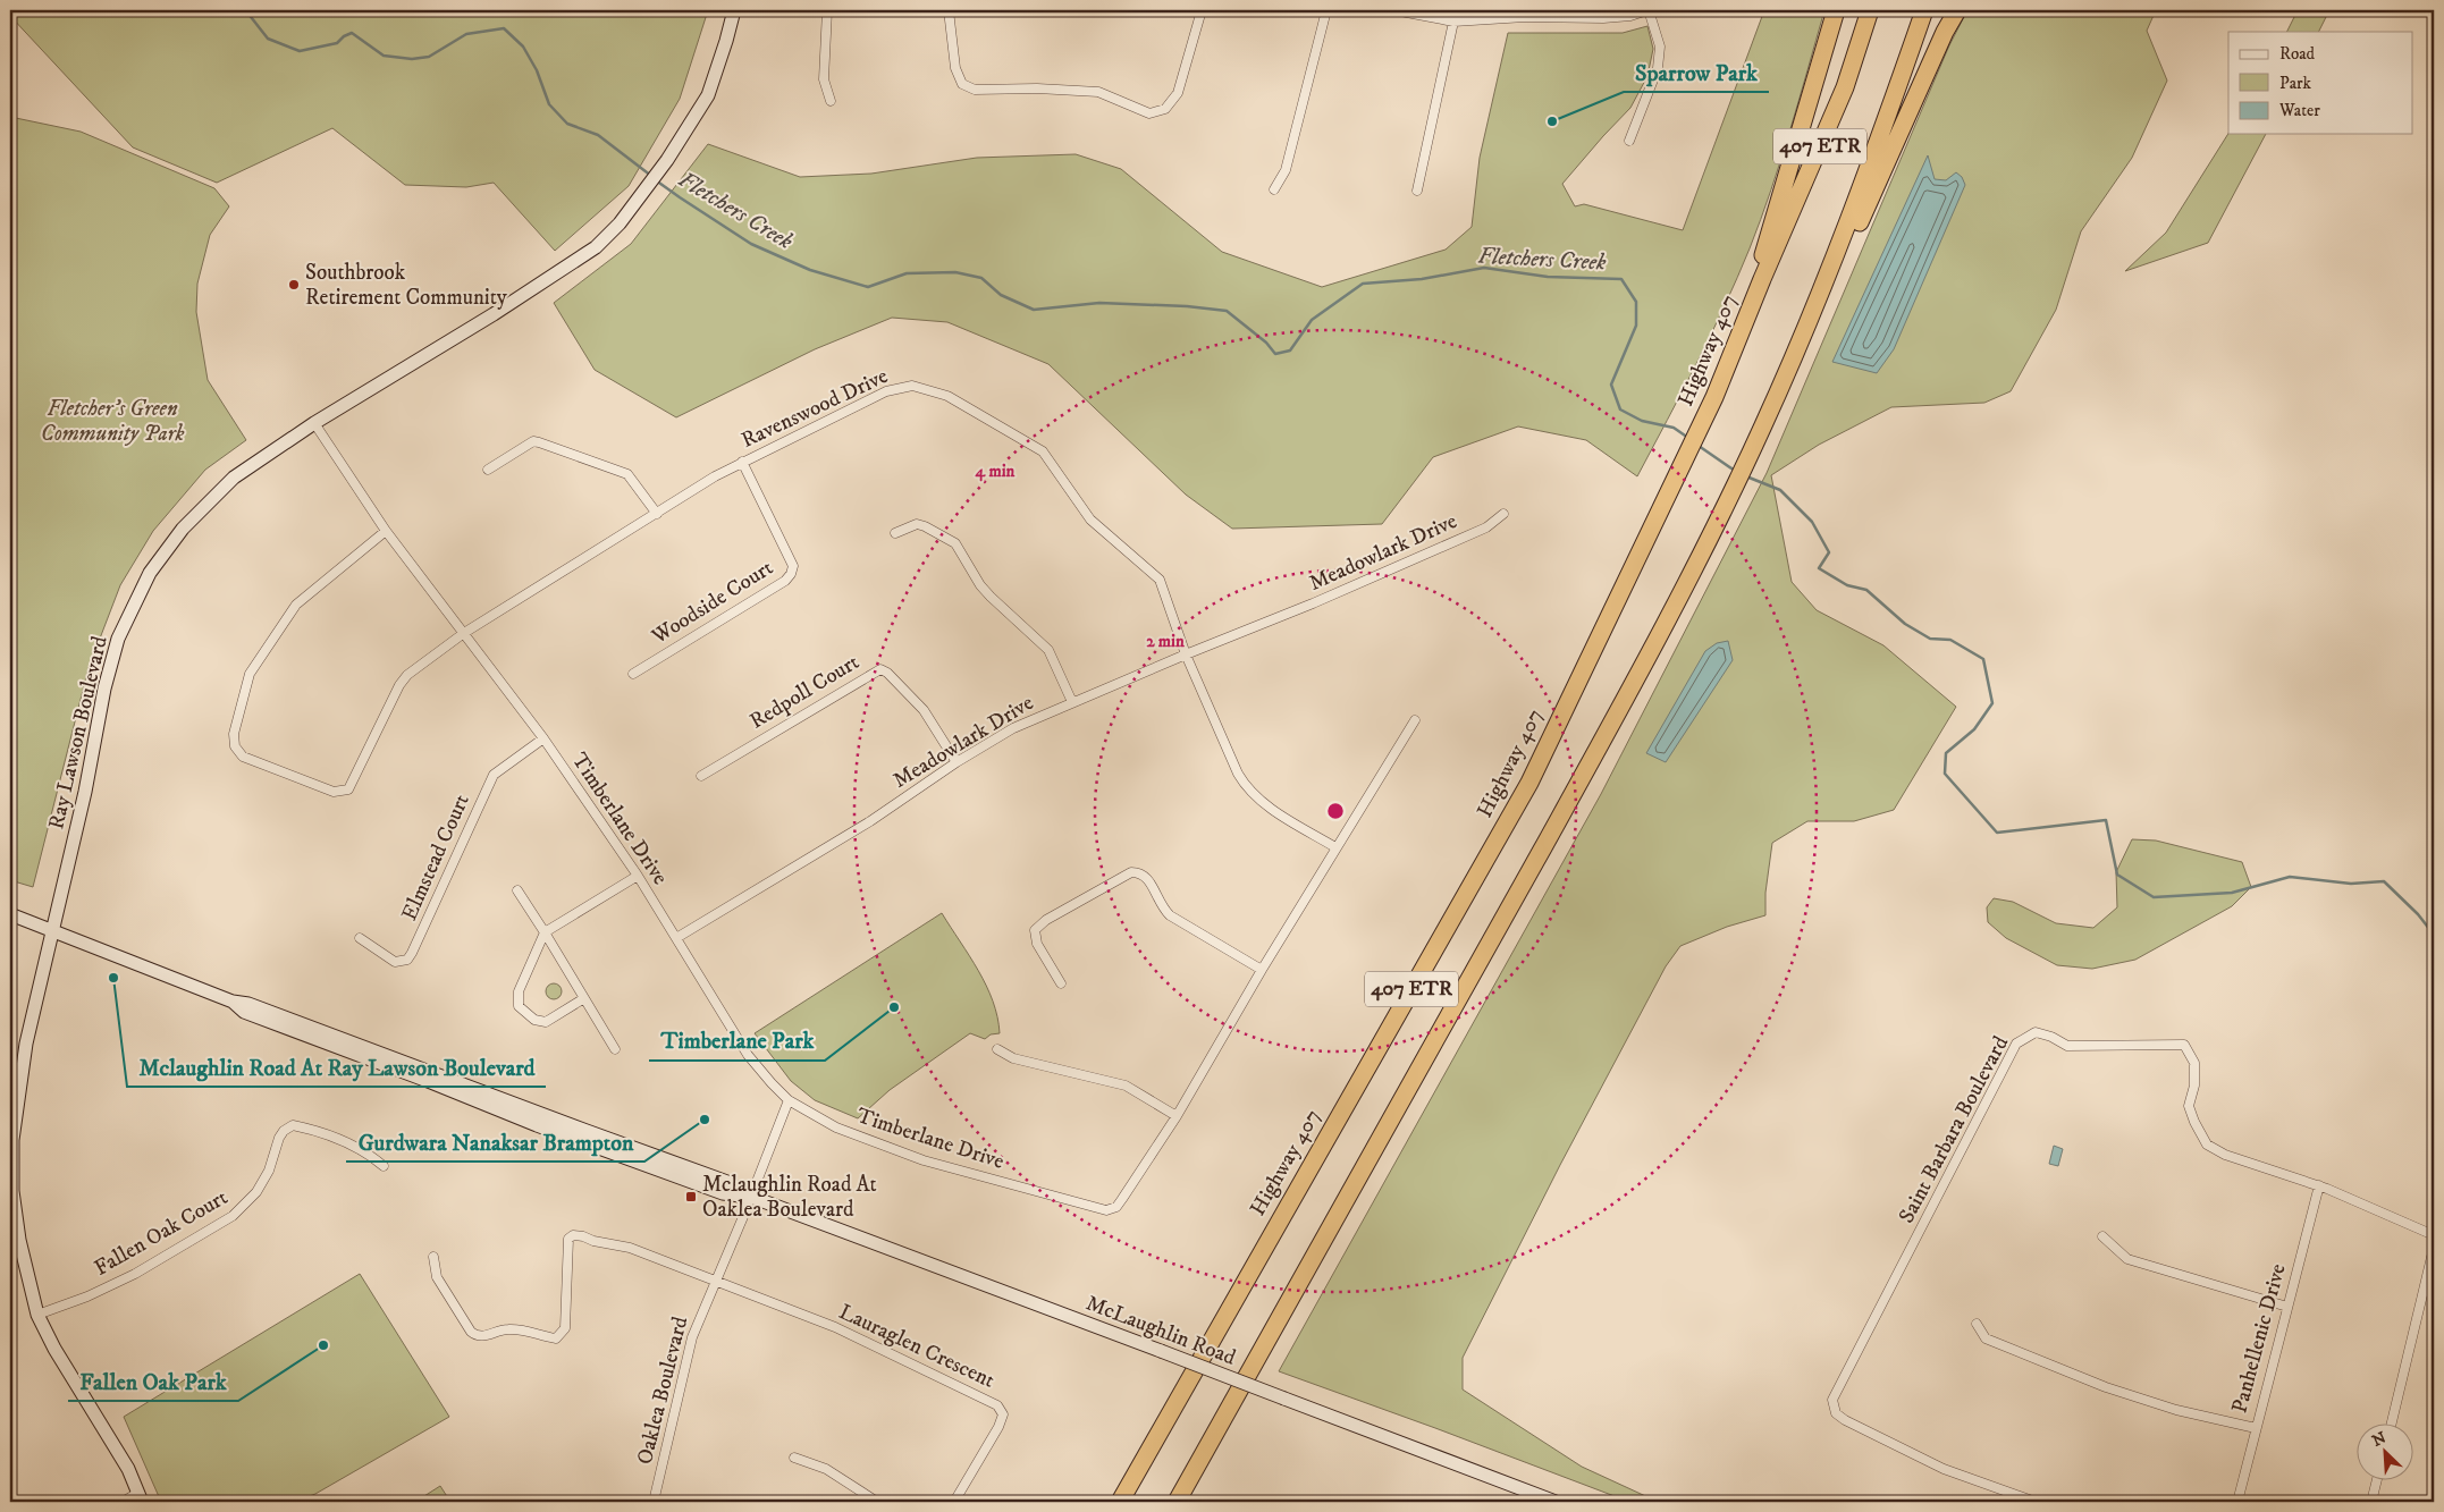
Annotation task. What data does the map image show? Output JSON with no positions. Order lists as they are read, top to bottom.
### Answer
{
  "streets": {
    "highway": ["407 ETR", "Highway 407"],
    "street": [
      "Ravenswood Drive",
      "Meadowlark Drive",
      "Woodside Court",
      "Redpoll Court",
      "Ray Lawson Boulevard",
      "Timberlane Drive",
      "Elmstead Court",
      "Saint Barbara Boulevard",
      "Fallen Oak Court",
      "McLaughlin Road",
      "Panhellenic Drive",
      "Lauraglen Crescent",
      "Oaklea Boulevard"
    ]
  },
  "crossings": [
    ["Ravenswood Drive", "Meadowlark Drive"],
    ["Ravenswood Drive", "Woodside Court"],
    ["Ravenswood Drive", "Timberlane Drive"],
    ["Meadowlark Drive", "Redpoll Court"],
    ["Meadowlark Drive", "Timberlane Drive"],
    ["Ray Lawson Boulevard", "Timberlane Drive"],
    ["Ray Lawson Boulevard", "Fallen Oak Court"],
    ["Ray Lawson Boulevard", "McLaughlin Road"],
    ["Timberlane Drive", "Elmstead Court"],
    ["Timberlane Drive", "Oaklea Boulevard"],
    ["Saint Barbara Boulevard", "Panhellenic Drive"],
    ["McLaughlin Road", "Oaklea Boulevard"],
    ["Lauraglen Crescent", "Oaklea Boulevard"]
  ],
  "water": ["Fletchers Creek"],
  "parks": ["Fletcher's Green Community Park"],
  "places": {
    "other": [
      "Sparrow Park",
      "Southbrook Retirement Community",
      "Mclaughlin Road At Ray Lawson Boulevard",
      "Timberlane Park",
      "Gurdwara Nanaksar Brampton",
      "Fallen Oak Park"
    ],
    "transit": ["Mclaughlin Road At Oaklea Boulevard"]
  },
  "legend": ["Road", "Park", "Water"],
  "north": "top left",
  "rings": ["4 min", "2 min"]
}
